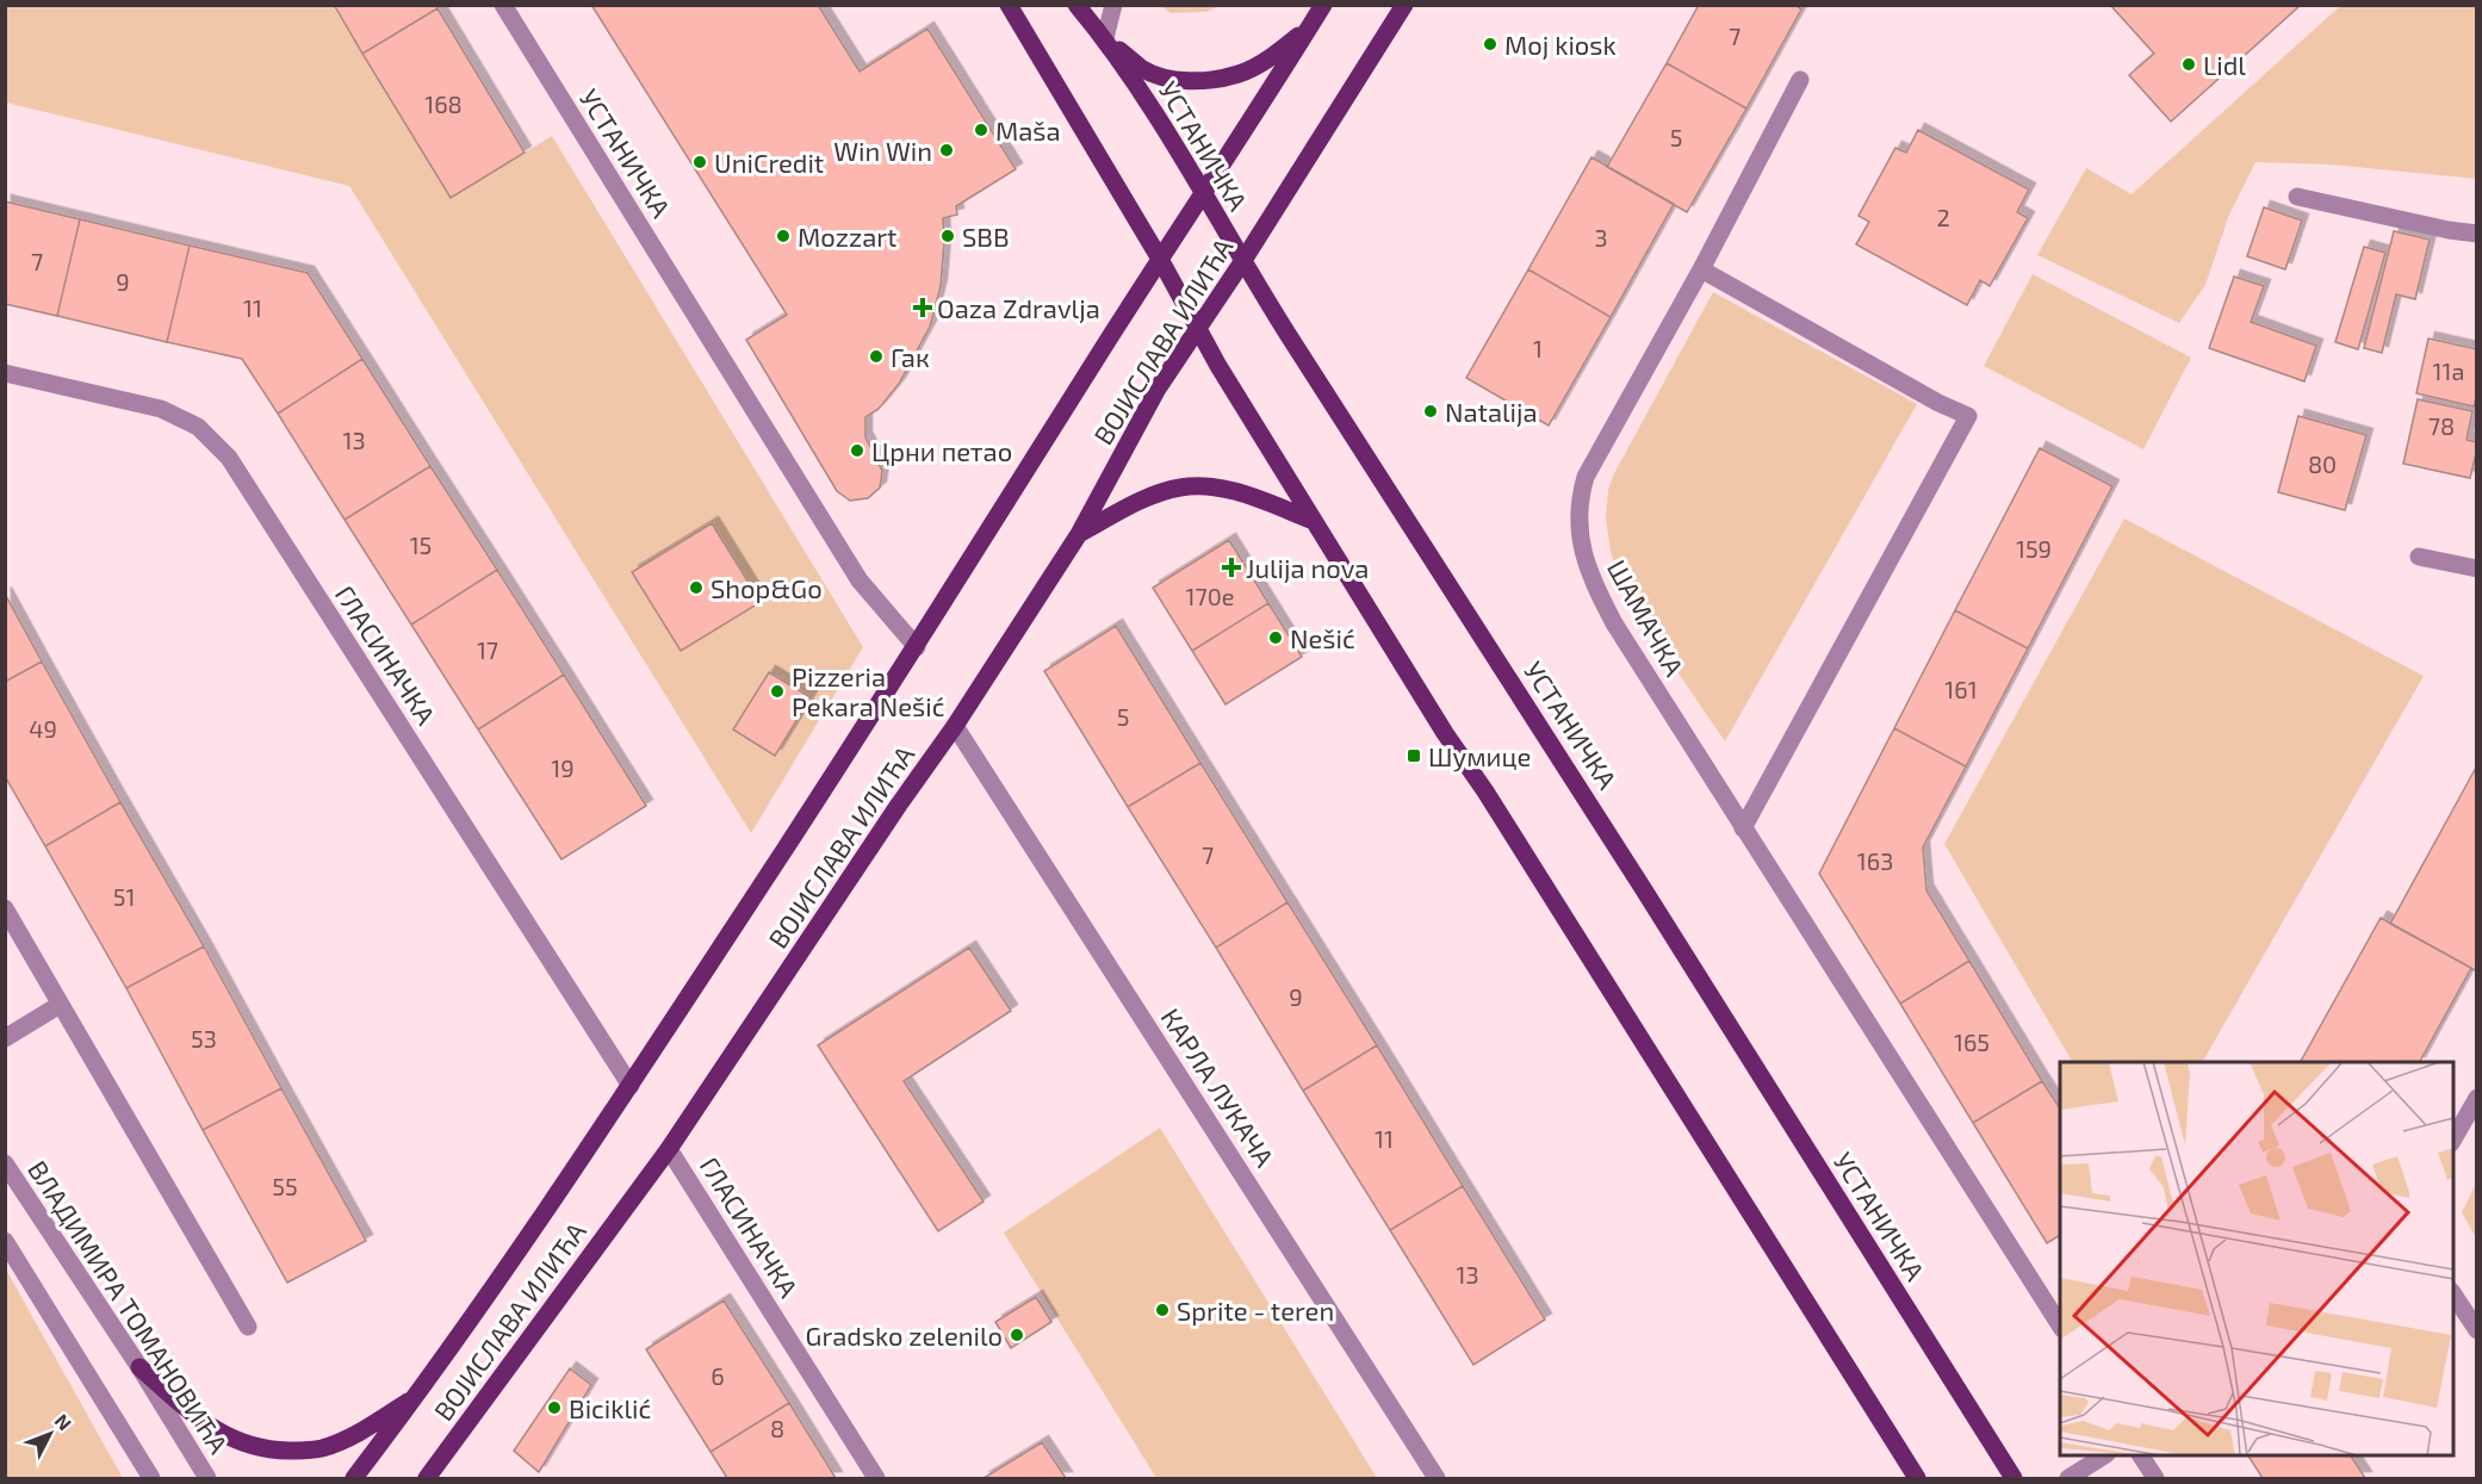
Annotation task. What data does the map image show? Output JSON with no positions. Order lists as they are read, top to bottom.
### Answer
{
  "streets": {
    "main road": ["УСТАНИЧКА", "ВОЈИСЛАВА ИЛИЋА"],
    "street": [
      "ШАМАЧКА",
      "ГЛАСИНАЧКА",
      "КАРЛА ЛУКАЧА",
      "ВЛАДИМИРА ТОМАНОВИЋА"
    ]
  },
  "crossings": [
    ["УСТАНИЧКА", "ВОЈИСЛАВА ИЛИЋА"],
    ["ВОЈИСЛАВА ИЛИЋА", "ГЛАСИНАЧКА"],
    ["ВОЈИСЛАВА ИЛИЋА", "КАРЛА ЛУКАЧА"]
  ],
  "places": {
    "other": [
      "Moj kiosk",
      "Lidl",
      "Maša",
      "Win Win",
      "UniCredit",
      "Mozzart",
      "SBB",
      "Гак",
      "Natalija",
      "Црни петао",
      "Shop&Go",
      "Nešić",
      "Pizzeria Pekara Nešić",
      "Sprite - teren",
      "Gradsko zelenilo",
      "Biciklić"
    ],
    "health": ["Oaza Zdravlja", "Julija nova"],
    "transit": ["Шумице"]
  },
  "house_numbers": [
    "7",
    "168",
    "5",
    "2",
    "3",
    "7",
    "9",
    "11",
    "1",
    "11a",
    "78",
    "13",
    "80",
    "15",
    "159",
    "170e",
    "17",
    "161",
    "5",
    "49",
    "19",
    "7",
    "163",
    "51",
    "9",
    "53",
    "165",
    "11",
    "55",
    "13",
    "6",
    "8"
  ],
  "north": "top right"
}
